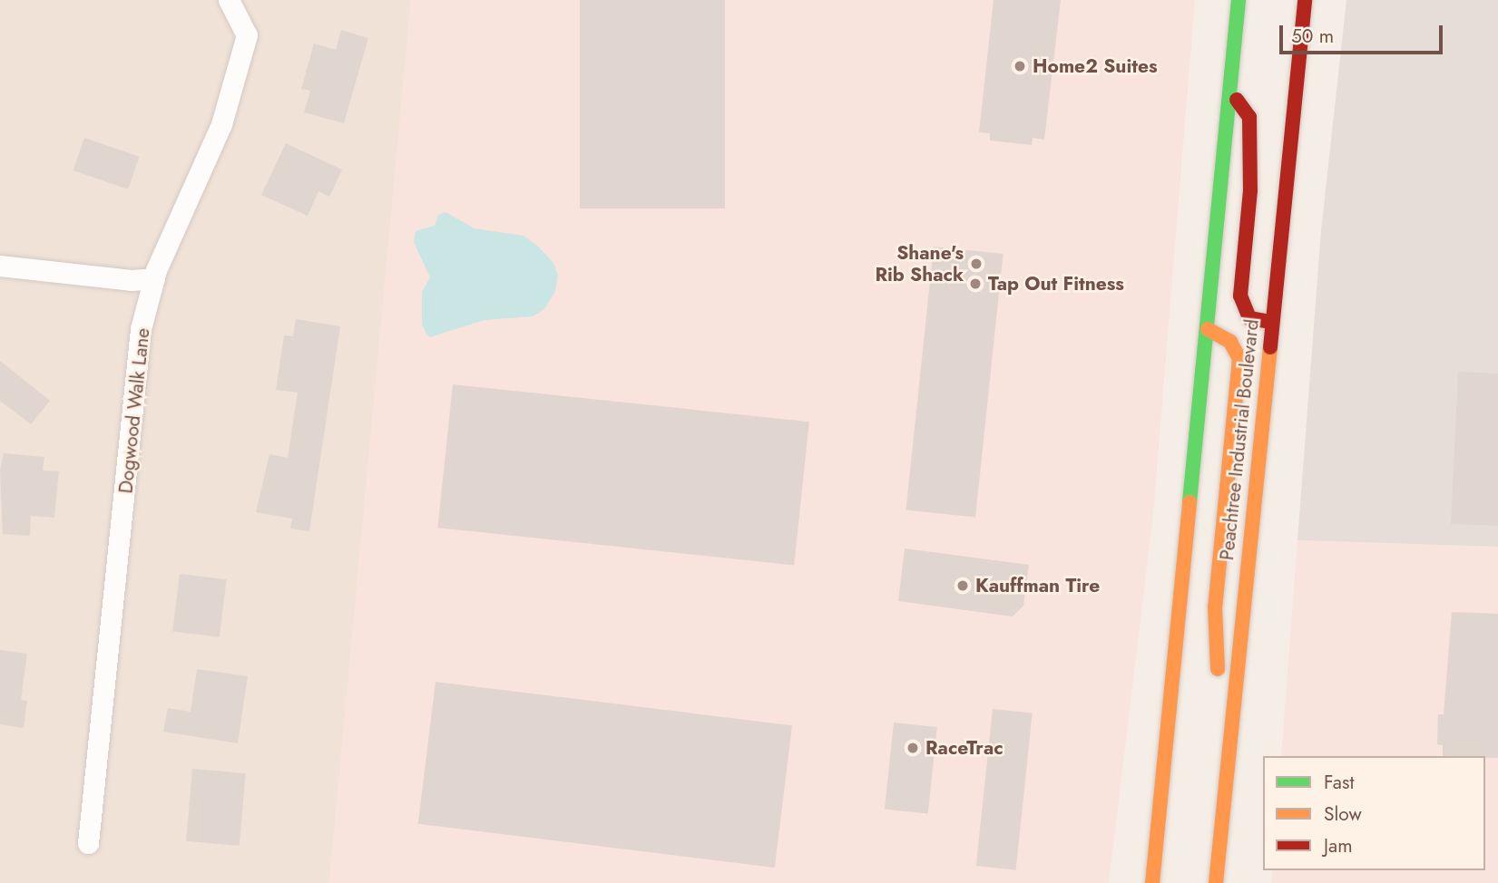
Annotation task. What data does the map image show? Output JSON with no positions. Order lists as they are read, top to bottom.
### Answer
{
  "streets": {
    "highway": ["Peachtree Industrial Boulevard"],
    "street": ["Dogwood Walk Lane"]
  },
  "places": [
    "Home2 Suites",
    "Shane's Rib Shack",
    "Tap Out Fitness",
    "Kauffman Tire",
    "RaceTrac"
  ],
  "legend": ["Fast", "Slow", "Jam"],
  "scale_bar": "50 m"
}
